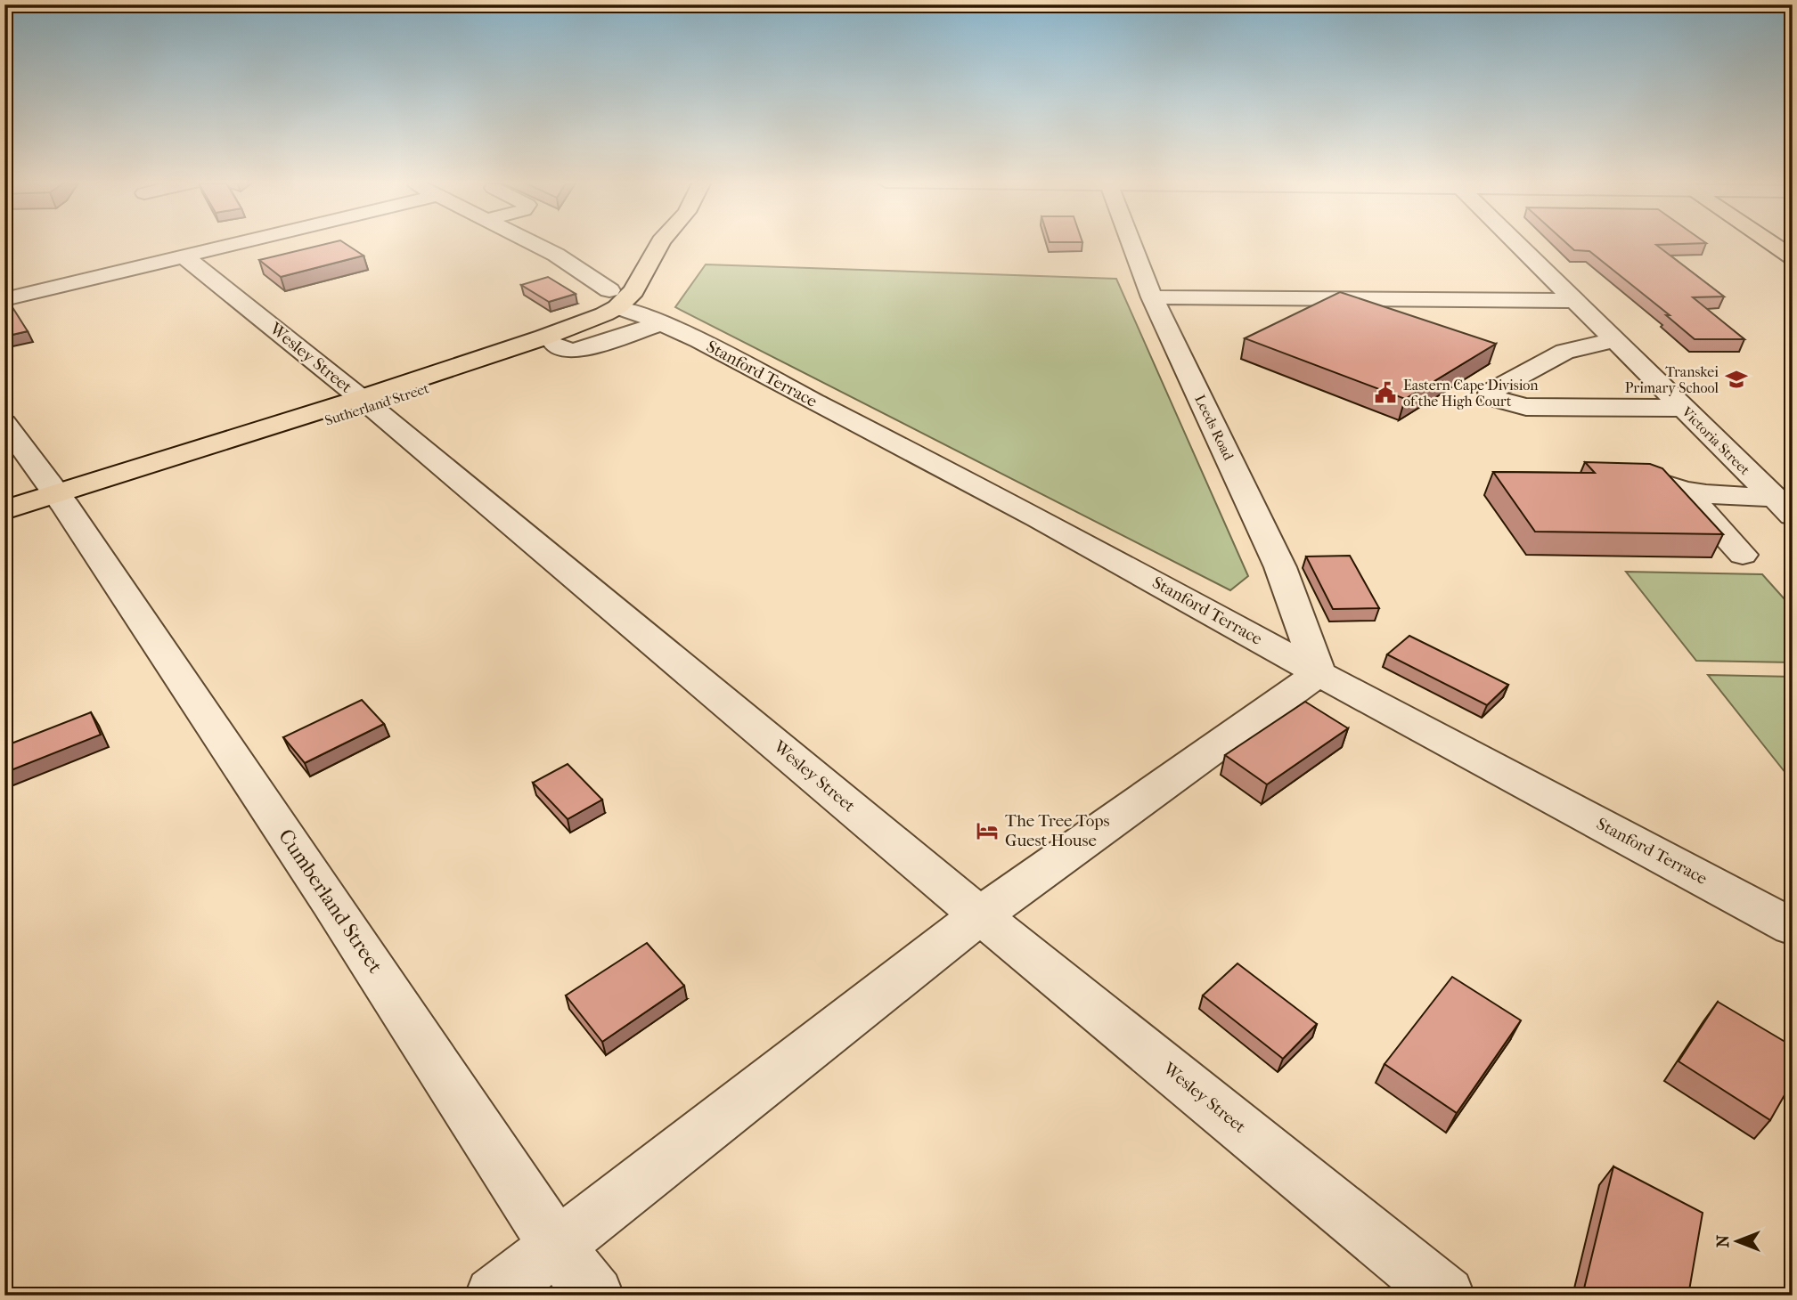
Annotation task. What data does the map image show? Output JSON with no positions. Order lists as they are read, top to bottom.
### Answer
{
  "streets": {
    "main road": ["Sutherland Street"],
    "street": [
      "Wesley Street",
      "Stanford Terrace",
      "Leeds Road",
      "Victoria Street",
      "Cumberland Street"
    ]
  },
  "crossings": [
    ["Wesley Street", "Sutherland Street"],
    ["Stanford Terrace", "Sutherland Street"],
    ["Stanford Terrace", "Leeds Road"],
    ["Sutherland Street", "Cumberland Street"]
  ],
  "places": {
    "school or university": ["Transkei Primary School"],
    "public building": ["Eastern Cape Division of the High Court"],
    "hotel": ["The Tree Tops Guest House"]
  },
  "north": "left"
}
